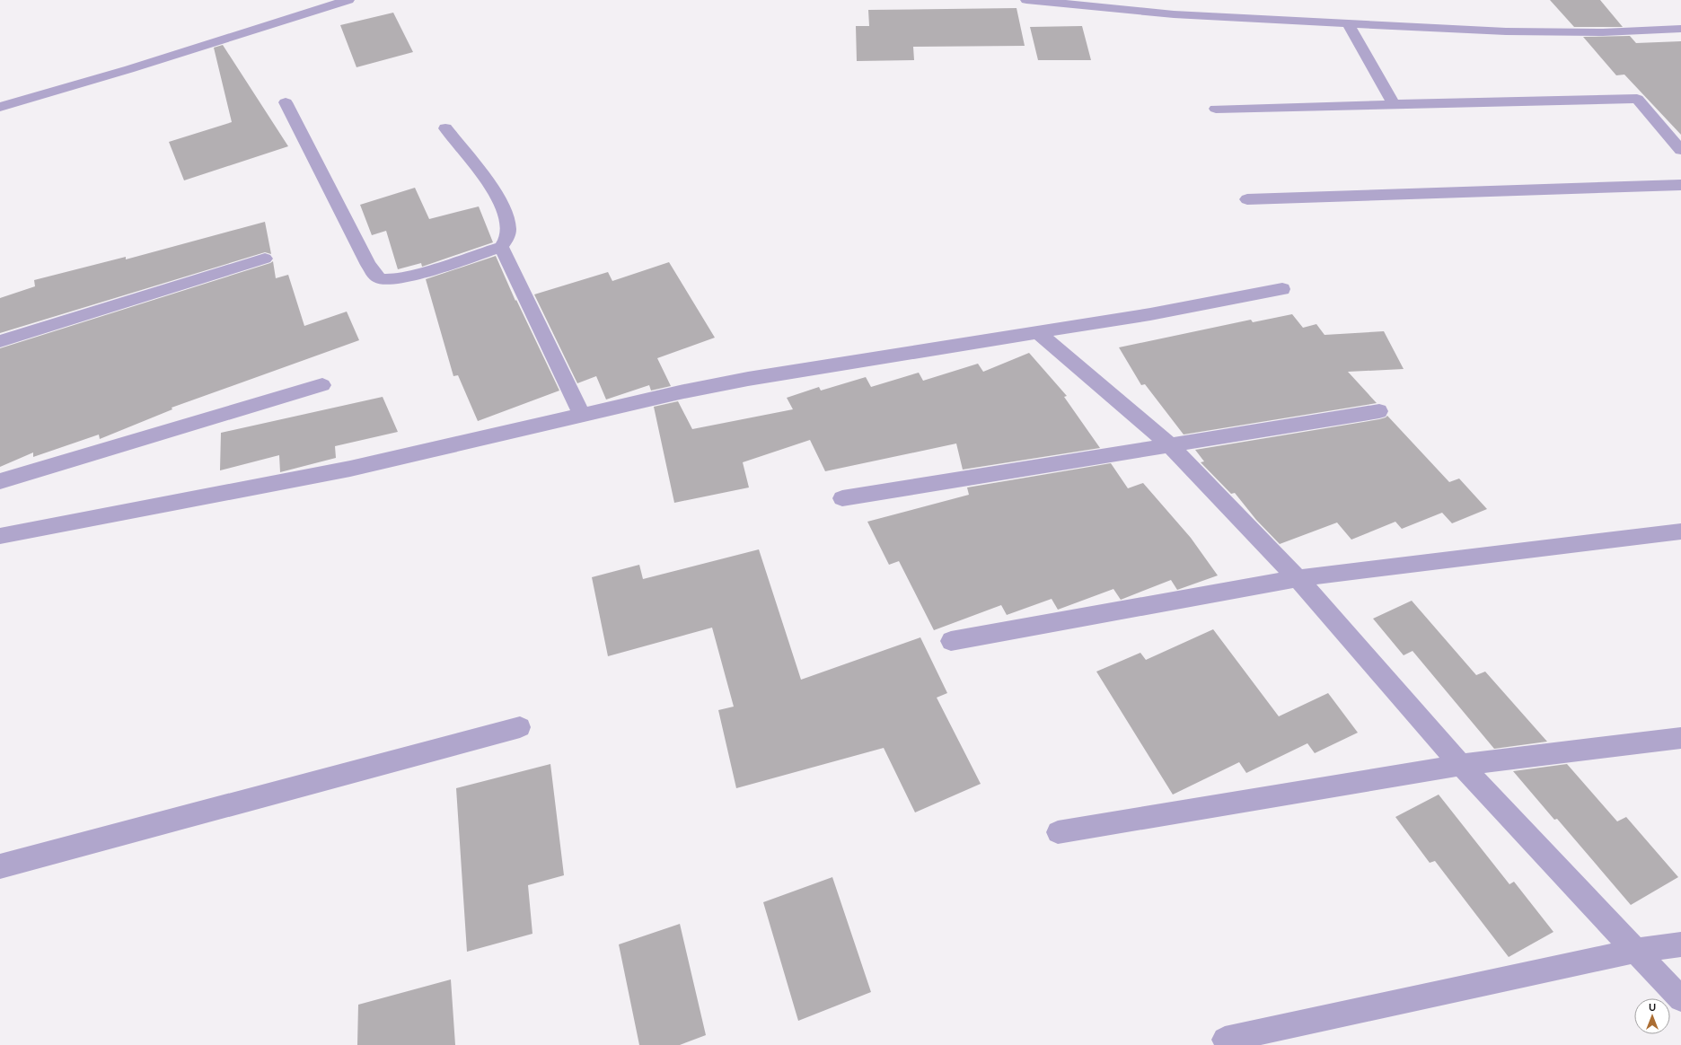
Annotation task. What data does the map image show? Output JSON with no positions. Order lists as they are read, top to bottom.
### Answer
{
  "north": "top"
}
